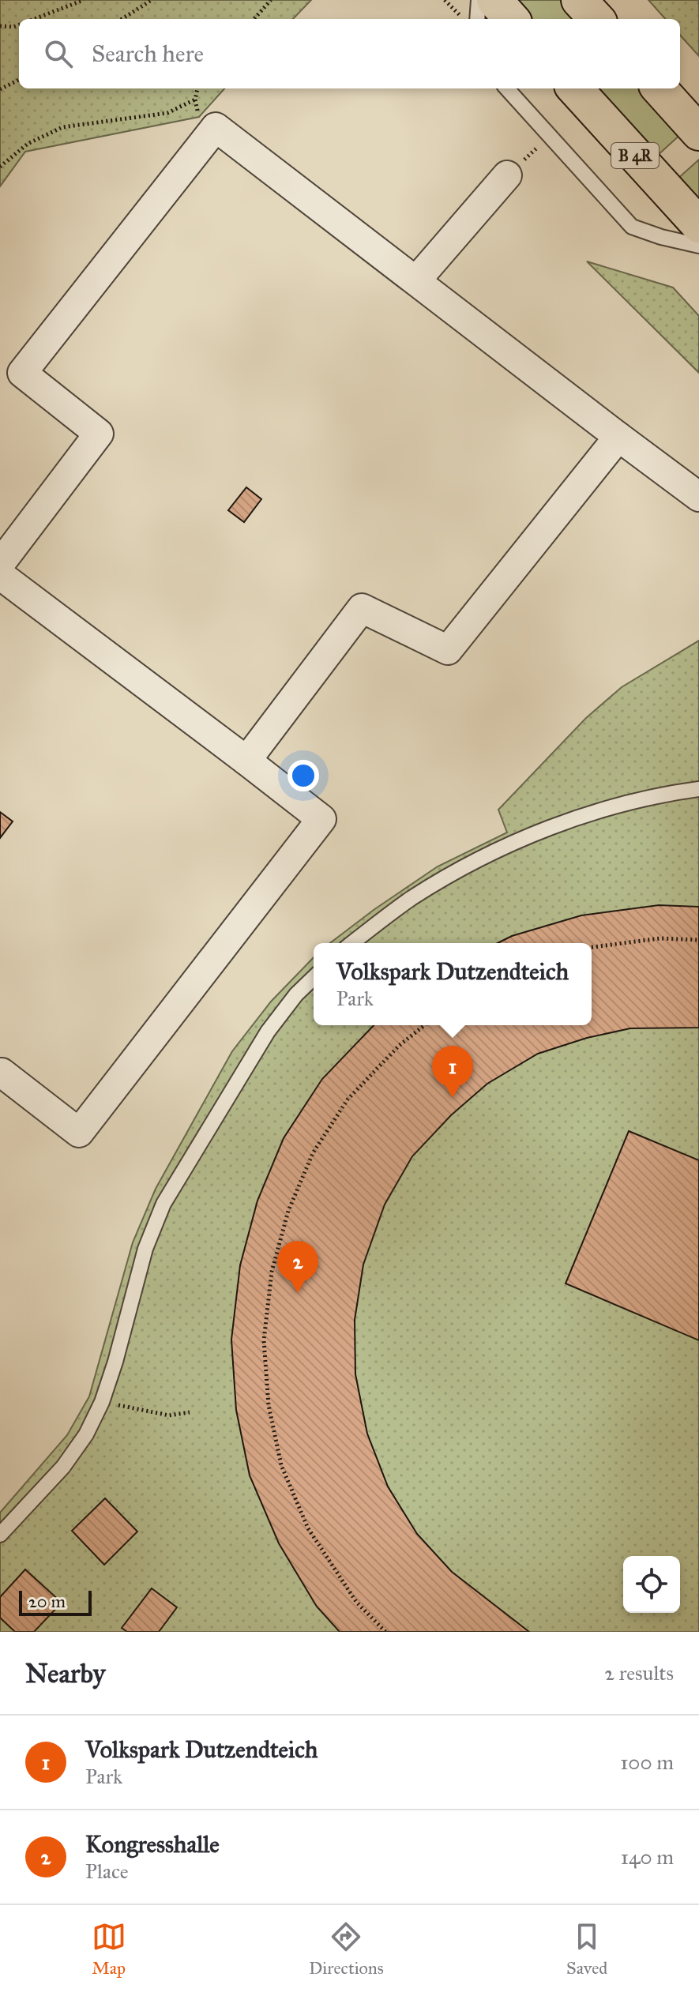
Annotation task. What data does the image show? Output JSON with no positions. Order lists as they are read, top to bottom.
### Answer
{
  "streets": {
    "main road": ["B 4R"]
  },
  "scale_bar": "20 m",
  "page": {
    "search": "Search here",
    "popup": ["Volkspark Dutzendteich", "Park"],
    "pins": ["1", "2"],
    "scale": "20 m",
    "heading": ["Nearby", "2 results"],
    "list": [
      {
        "mark": "1",
        "name": "Volkspark Dutzendteich",
        "note": "Park",
        "value": "100 m"
      },
      {
        "mark": "2",
        "name": "Kongresshalle",
        "note": "Place",
        "value": "140 m"
      }
    ],
    "nav": ["Map", "Directions", "Saved"]
  }
}
